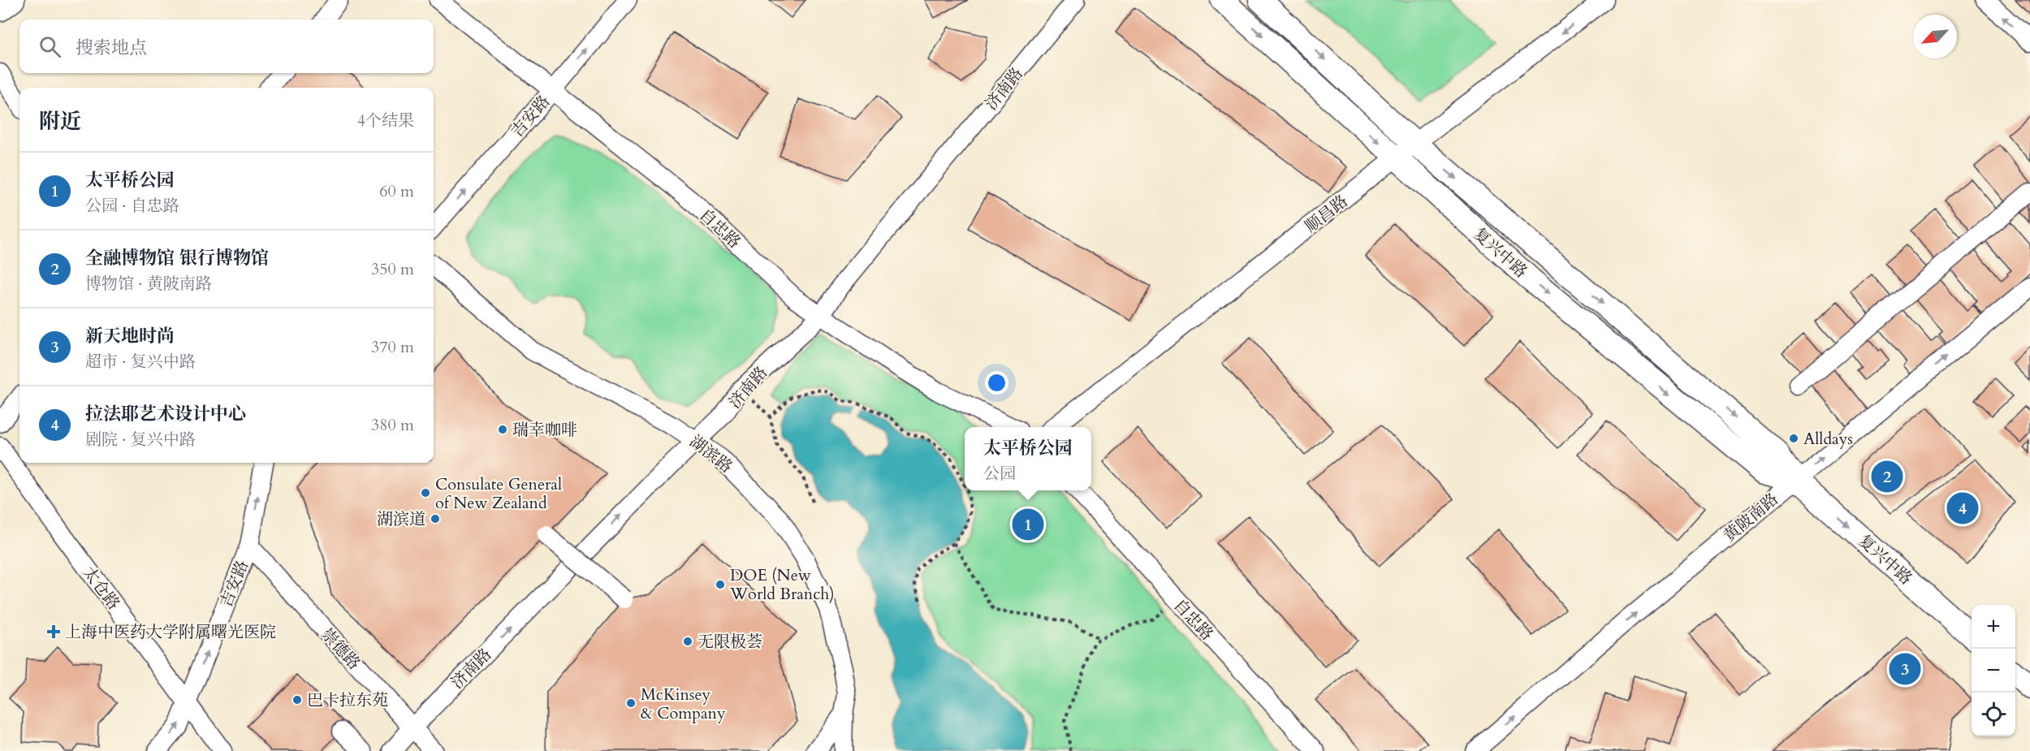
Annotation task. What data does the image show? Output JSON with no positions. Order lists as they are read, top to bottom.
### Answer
{
  "streets": {
    "main road": ["复兴中路"],
    "street": [
      "济南路",
      "吉安路",
      "顺昌路",
      "自忠路",
      "湖滨路",
      "黄陂南路",
      "太仓路",
      "崇德路"
    ]
  },
  "crossings": [
    ["济南路", "自忠路"],
    ["济南路", "湖滨路"],
    ["济南路", "崇德路"],
    ["吉安路", "自忠路"],
    ["吉安路", "太仓路"],
    ["吉安路", "崇德路"],
    ["顺昌路", "复兴中路"],
    ["复兴中路", "黄陂南路"]
  ],
  "one_way": ["济南路", "吉安路", "复兴中路"],
  "places": {
    "other": [
      "瑞幸咖啡",
      "Alldays",
      "Consulate General of New Zealand",
      "湖滨道",
      "DOE (New World Branch)",
      "无限极荟",
      "巴卡拉东苑",
      "McKinsey & Company"
    ],
    "health": ["上海中医药大学附属曙光医院"]
  },
  "north": "bottom left",
  "page": {
    "search": "搜索地点",
    "heading": ["附近", "4个结果"],
    "list": [
      {
        "mark": "1",
        "name": "太平桥公园",
        "note": "公园 · 自忠路",
        "value": "60 m"
      },
      {
        "mark": "2",
        "name": "全融博物馆 银行博物馆",
        "note": "博物馆 · 黄陂南路",
        "value": "350 m"
      },
      {
        "mark": "3",
        "name": "新天地时尚",
        "note": "超市 · 复兴中路",
        "value": "370 m"
      },
      {
        "mark": "4",
        "name": "拉法耶艺术设计中心",
        "note": "剧院 · 复兴中路",
        "value": "380 m"
      }
    ],
    "popup": ["太平桥公园", "公园"],
    "pins": [
      "2",
      "4",
      "1",
      "3"
    ],
    "map_buttons": ["+", "−"]
  }
}
